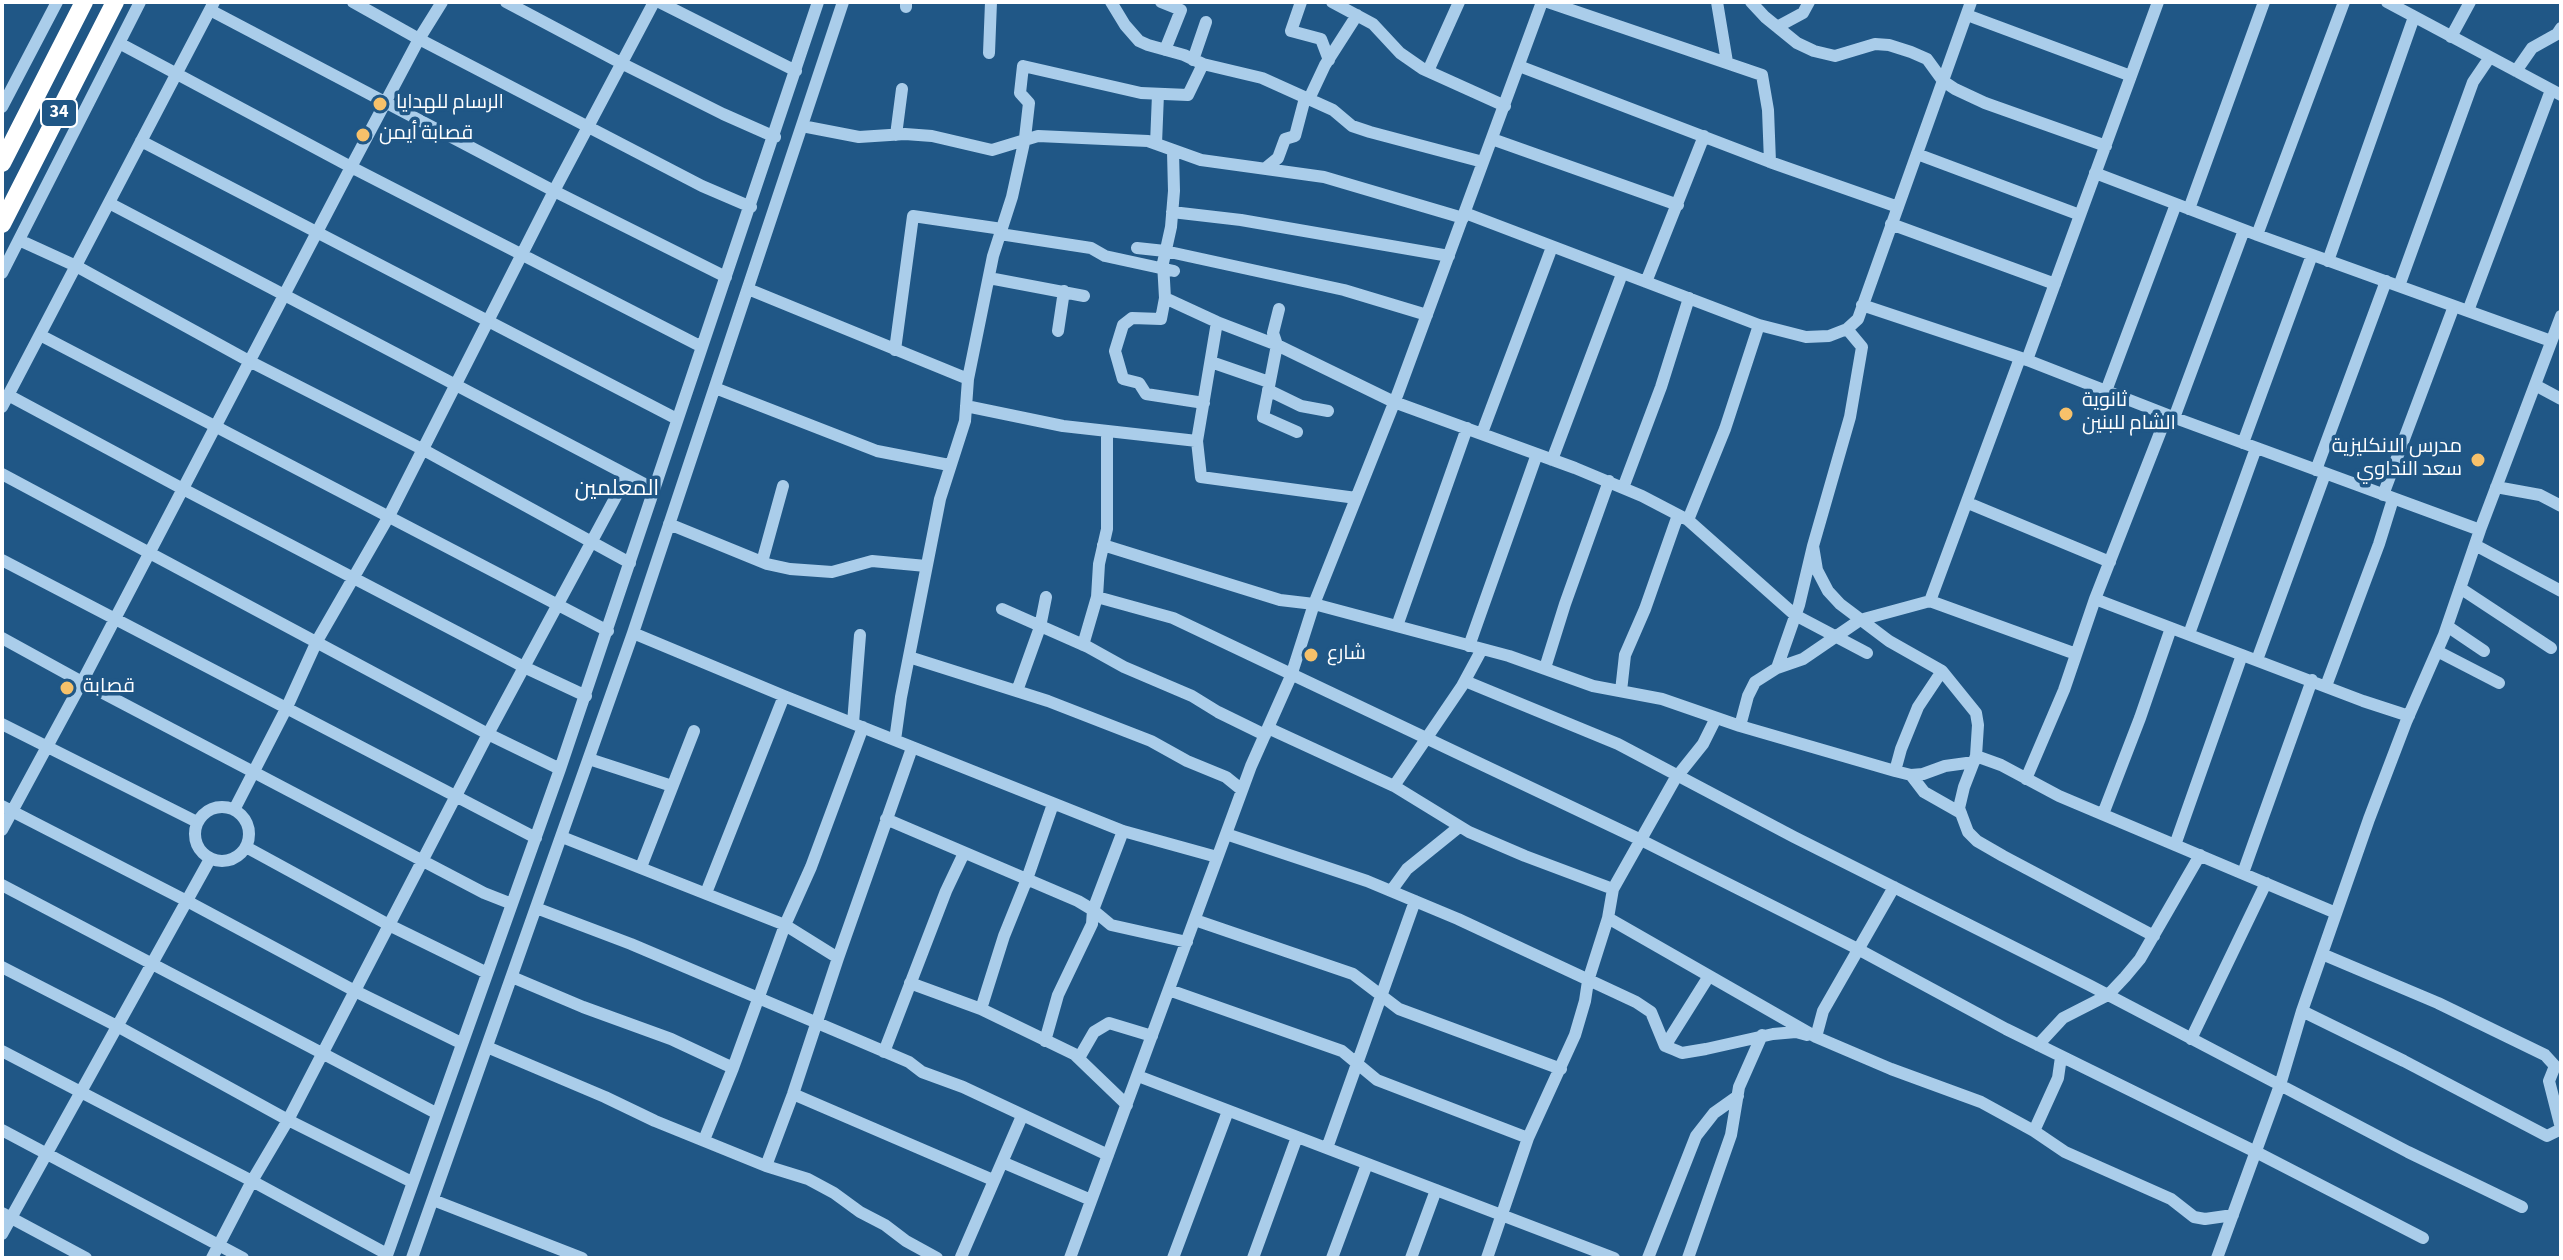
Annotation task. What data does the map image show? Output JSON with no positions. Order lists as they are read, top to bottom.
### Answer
{
  "streets": {
    "highway": ["34"]
  },
  "districts": ["المعلمين"],
  "places": [
    "الرسام للهدايا",
    "قصابة أيمن",
    "ثانوية الشام للبنين",
    "مدرس الانكليزية سعد النداوي",
    "شارع",
    "قصابة"
  ]
}
